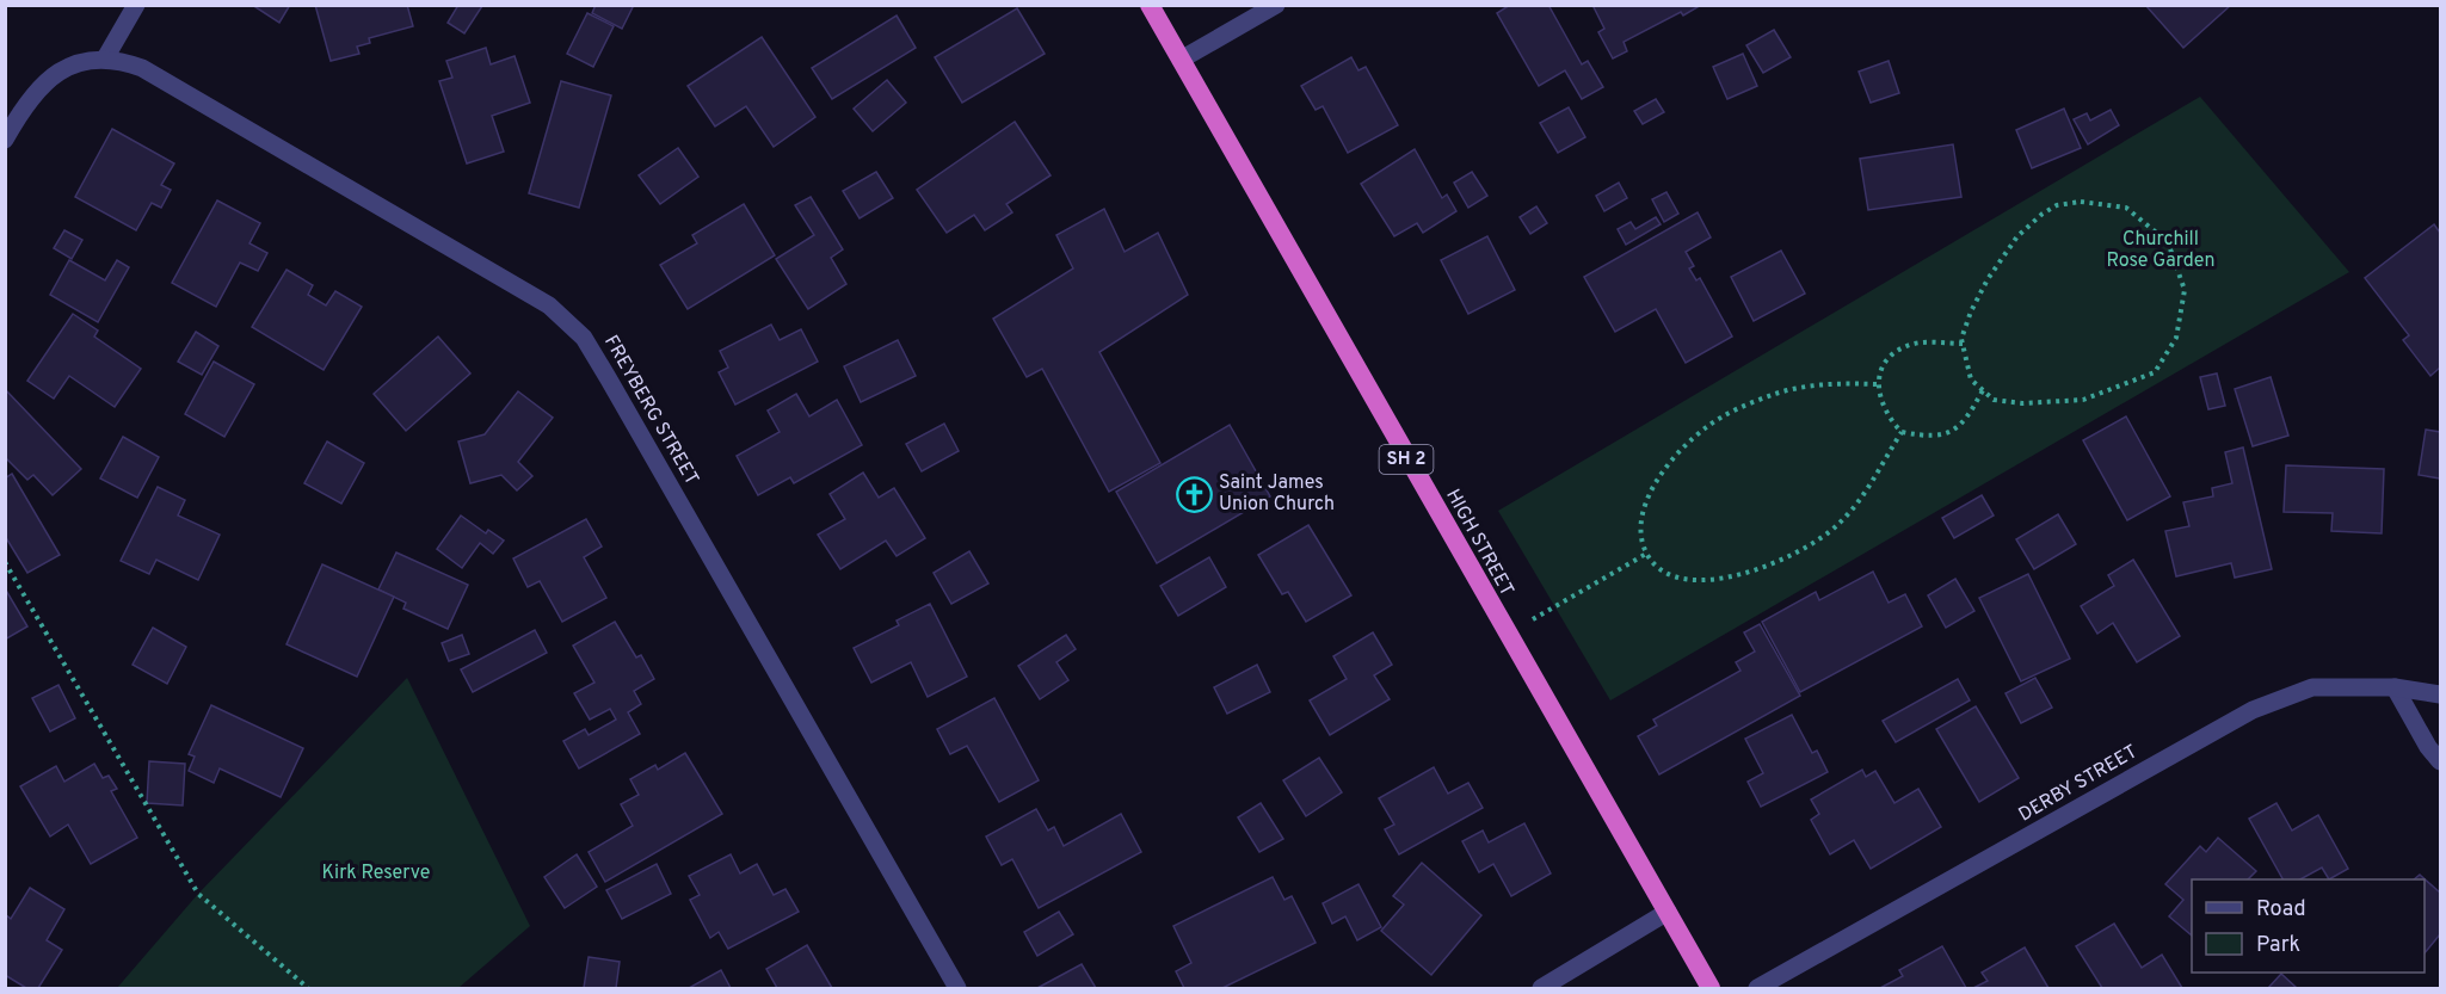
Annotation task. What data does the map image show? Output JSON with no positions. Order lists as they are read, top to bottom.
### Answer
{
  "streets": {
    "highway": ["SH 2", "HIGH STREET"],
    "street": ["FREYBERG STREET", "DERBY STREET"]
  },
  "parks": ["Churchill Rose Garden", "Kirk Reserve"],
  "places": {
    "church": ["Saint James Union Church"]
  },
  "legend": ["Road", "Park"]
}
